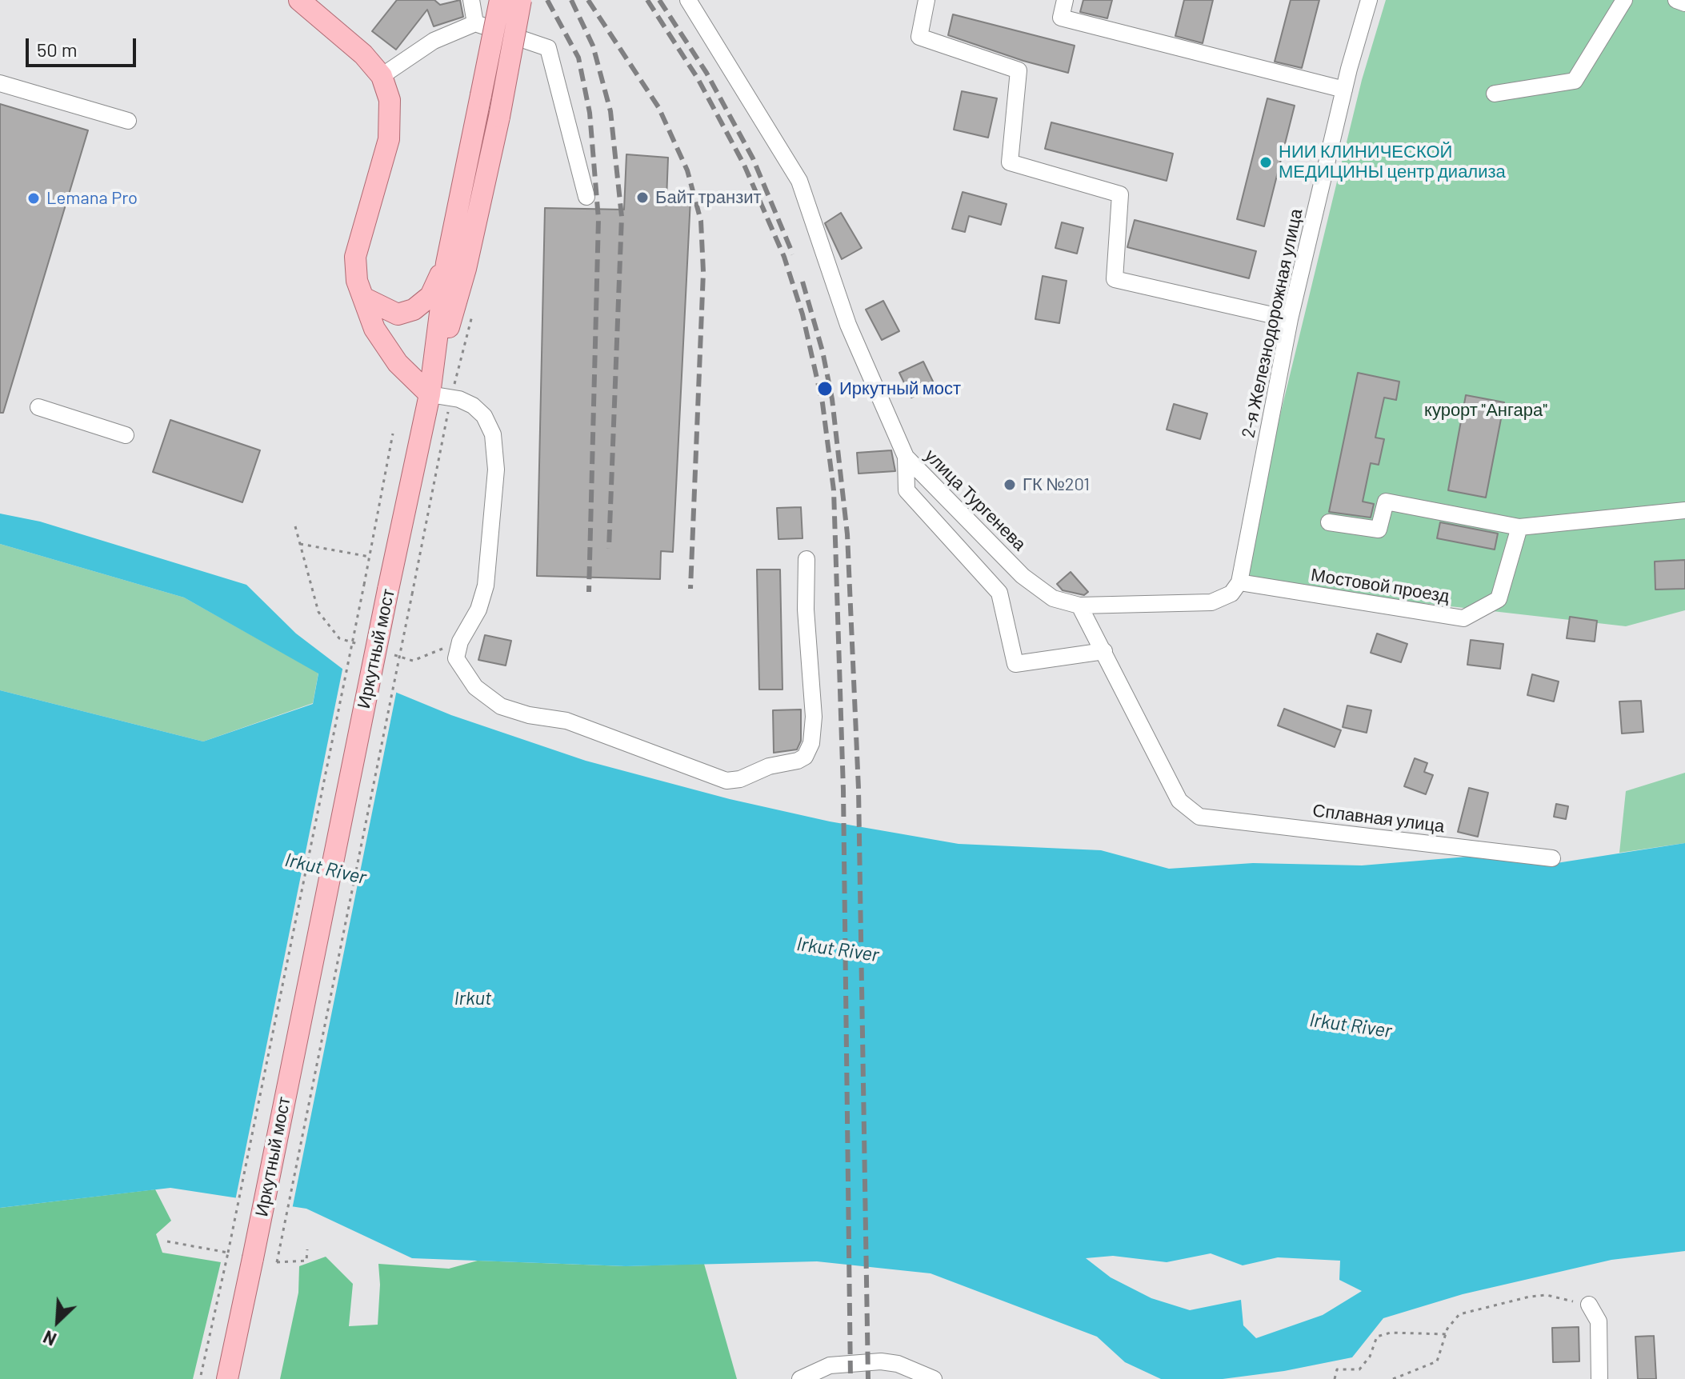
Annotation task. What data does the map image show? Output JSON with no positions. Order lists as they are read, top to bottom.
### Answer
{
  "streets": {
    "main road": ["Иркутный мост"],
    "street": [
      "2-я Железнодорожная улица",
      "улица Тургенева",
      "Мостовой проезд",
      "Сплавная улица"
    ]
  },
  "crossings": [
    ["2-я Железнодорожная улица", "улица Тургенева"],
    ["2-я Железнодорожная улица", "Мостовой проезд"],
    ["улица Тургенева", "Мостовой проезд"]
  ],
  "water": ["Irkut River", "Irkut"],
  "parks": ["курорт \"Ангара\""],
  "places": [
    "НИИ КЛИНИЧЕСКОЙ МЕДИЦИНЫ центр диализа",
    "Байт транзит",
    "Lemana Pro",
    "Иркутный мост",
    "ГК №201"
  ],
  "scale_bar": "50 m",
  "north": "bottom left"
}
